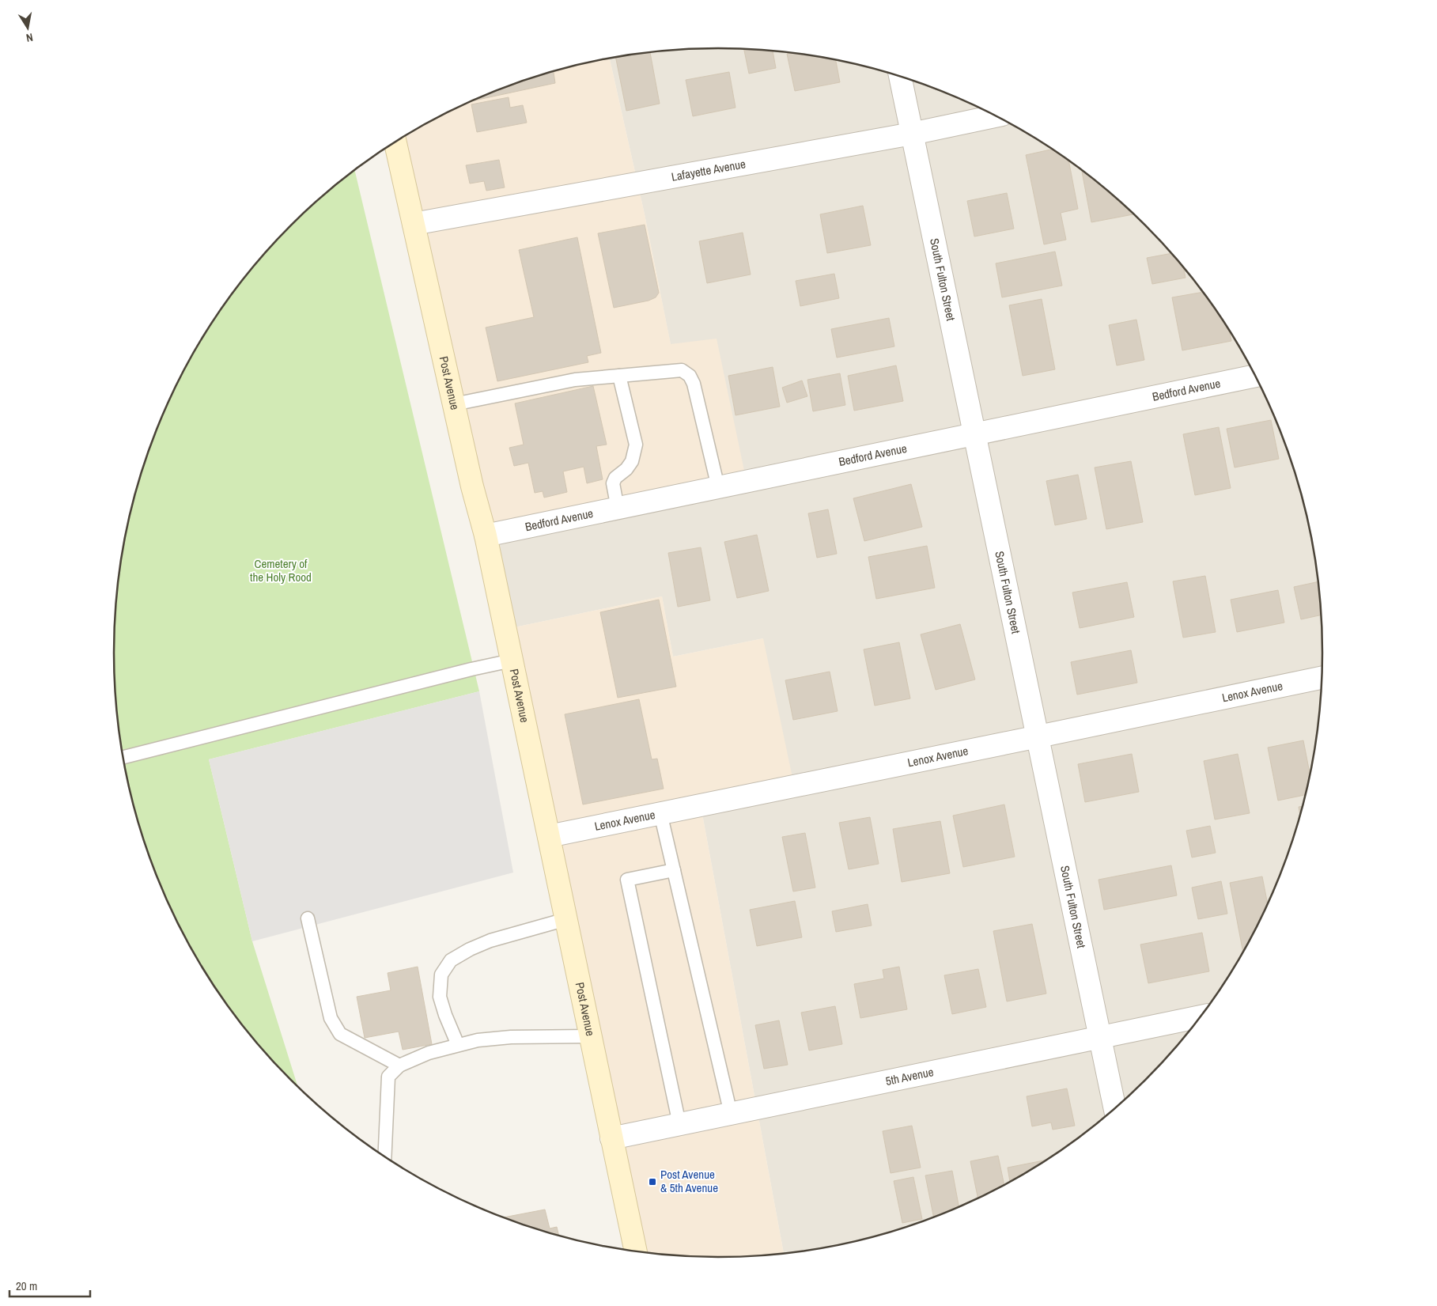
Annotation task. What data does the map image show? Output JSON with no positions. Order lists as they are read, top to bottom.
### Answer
{
  "streets": {
    "main road": ["Post Avenue"],
    "street": [
      "Lafayette Avenue",
      "South Fulton Street",
      "Bedford Avenue",
      "Lenox Avenue",
      "5th Avenue"
    ]
  },
  "crossings": [
    ["Lafayette Avenue", "South Fulton Street"],
    ["Lafayette Avenue", "Post Avenue"],
    ["South Fulton Street", "Bedford Avenue"],
    ["South Fulton Street", "Lenox Avenue"],
    ["South Fulton Street", "5th Avenue"],
    ["Post Avenue", "Bedford Avenue"],
    ["Post Avenue", "Lenox Avenue"],
    ["Post Avenue", "5th Avenue"]
  ],
  "parks": ["Cemetery of the Holy Rood"],
  "places": {
    "transit": ["Post Avenue & 5th Avenue"]
  },
  "scale_bar": "20 m",
  "north": "bottom"
}
